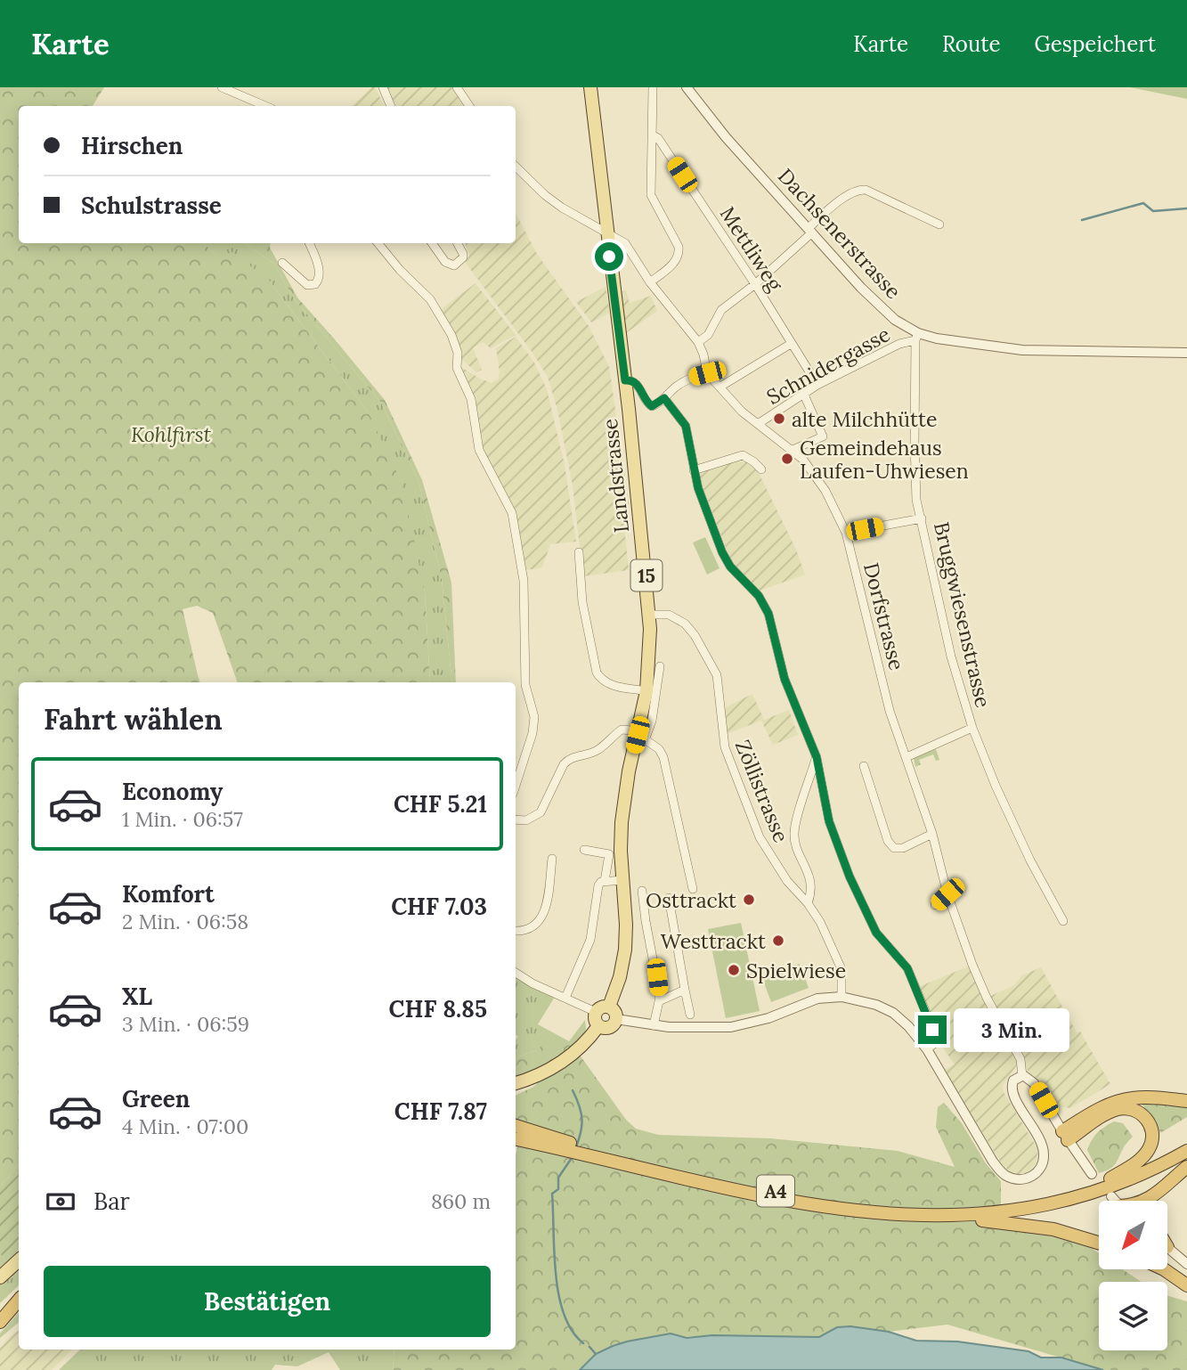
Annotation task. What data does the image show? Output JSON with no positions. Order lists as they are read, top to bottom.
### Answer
{
  "streets": {
    "highway": ["A4"],
    "main road": ["Landstrasse", "15"],
    "street": [
      "Dachsenerstrasse",
      "Mettliweg",
      "Schnidergasse",
      "Bruggwiesenstrasse",
      "Dorfstrasse",
      "Zöllistrasse"
    ]
  },
  "crossings": [
    ["Dachsenerstrasse", "Schnidergasse"],
    ["Dachsenerstrasse", "Bruggwiesenstrasse"],
    ["Mettliweg", "Schnidergasse"],
    ["Schnidergasse", "Bruggwiesenstrasse"],
    ["Schnidergasse", "Dorfstrasse"],
    ["Landstrasse", "Dorfstrasse"],
    ["Landstrasse", "Zöllistrasse"]
  ],
  "parks": ["Kohlfirst"],
  "places": [
    "alte Milchhütte",
    "Gemeindehaus Laufen-Uhwiesen",
    "Osttrackt",
    "Westtrackt",
    "Spielwiese"
  ],
  "north": "bottom left",
  "page": {
    "header": "Karte",
    "nav": ["Karte", "Route", "Gespeichert"],
    "banner": ["Hirschen", "Schulstrasse"],
    "heading": "Fahrt wählen",
    "list": [
      {
        "name": "Economy",
        "note": "1 Min. · 06:57",
        "value": "CHF 5.21"
      },
      {
        "name": "Komfort",
        "note": "2 Min. · 06:58",
        "value": "CHF 7.03"
      },
      {
        "name": "XL",
        "note": "3 Min. · 06:59",
        "value": "CHF 8.85"
      },
      {
        "name": "Green",
        "note": "4 Min. · 07:00",
        "value": "CHF 7.87"
      }
    ],
    "bubble": "3 Min.",
    "pay": ["Bar", "860 m"],
    "buttons": "Bestätigen"
  }
}
